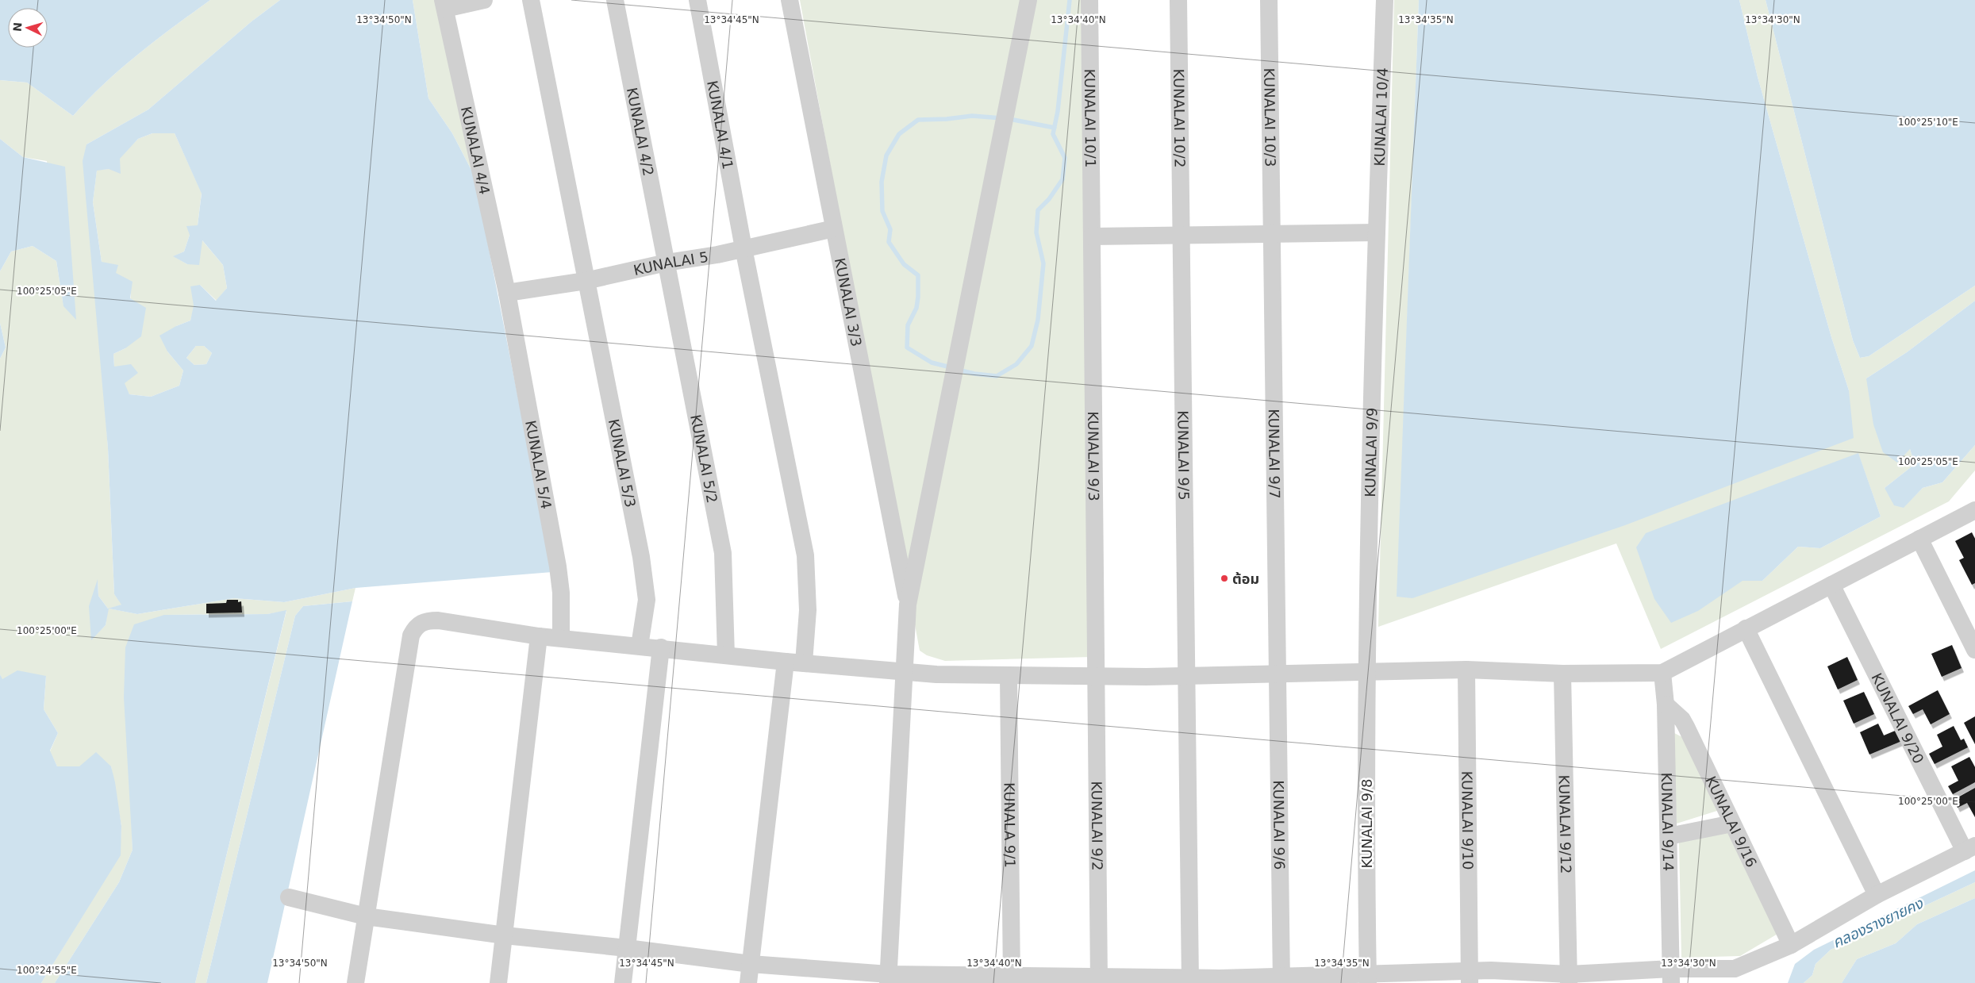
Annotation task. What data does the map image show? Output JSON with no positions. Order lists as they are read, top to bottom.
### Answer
{
  "streets": {
    "street": [
      "KUNALAI 10/4",
      "KUNALAI 10/3",
      "KUNALAI 10/2",
      "KUNALAI 10/1",
      "KUNALAI 4/1",
      "KUNALAI 4/2",
      "KUNALAI 4/4",
      "KUNALAI 5",
      "KUNALAI 3/3",
      "KUNALAI 9/9",
      "KUNALAI 9/7",
      "KUNALAI 9/5",
      "KUNALAI 9/3",
      "KUNALAI 5/2",
      "KUNALAI 5/3",
      "KUNALAI 5/4",
      "KUNALAI 9/20",
      "KUNALAI 9/10",
      "KUNALAI 9/14",
      "KUNALAI 9/16",
      "KUNALAI 9/8",
      "KUNALAI 9/12",
      "KUNALA 9/1",
      "KUNALAI 9/6",
      "KUNALAI 9/2"
    ]
  },
  "crossings": [
    ["KUNALAI 10/4", "KUNALAI 9/9"],
    ["KUNALAI 10/3", "KUNALAI 9/7"],
    ["KUNALAI 10/2", "KUNALAI 9/5"],
    ["KUNALAI 10/1", "KUNALAI 9/3"],
    ["KUNALAI 4/1", "KUNALAI 5"],
    ["KUNALAI 4/2", "KUNALAI 5"],
    ["KUNALAI 4/2", "KUNALAI 5/2"],
    ["KUNALAI 4/4", "KUNALAI 5"],
    ["KUNALAI 4/4", "KUNALAI 5/4"],
    ["KUNALAI 5", "KUNALAI 3/3"],
    ["KUNALAI 5", "KUNALAI 5/2"],
    ["KUNALAI 5", "KUNALAI 5/3"],
    ["KUNALAI 5", "KUNALAI 5/4"],
    ["KUNALAI 9/9", "KUNALAI 9/8"],
    ["KUNALAI 9/7", "KUNALAI 9/6"],
    ["KUNALAI 9/3", "KUNALAI 9/2"],
    ["KUNALAI 9/14", "KUNALAI 9/16"]
  ],
  "water": ["คลองรางยายคง"],
  "places": ["ต้อม"],
  "north": "left",
  "coordinates": [
    "13°34'50\"N",
    "13°34'45\"N",
    "13°34'40\"N",
    "13°34'35\"N",
    "13°34'30\"N",
    "100°25'10\"E",
    "100°25'05\"E",
    "100°25'00\"E",
    "100°24'55\"E"
  ]
}
